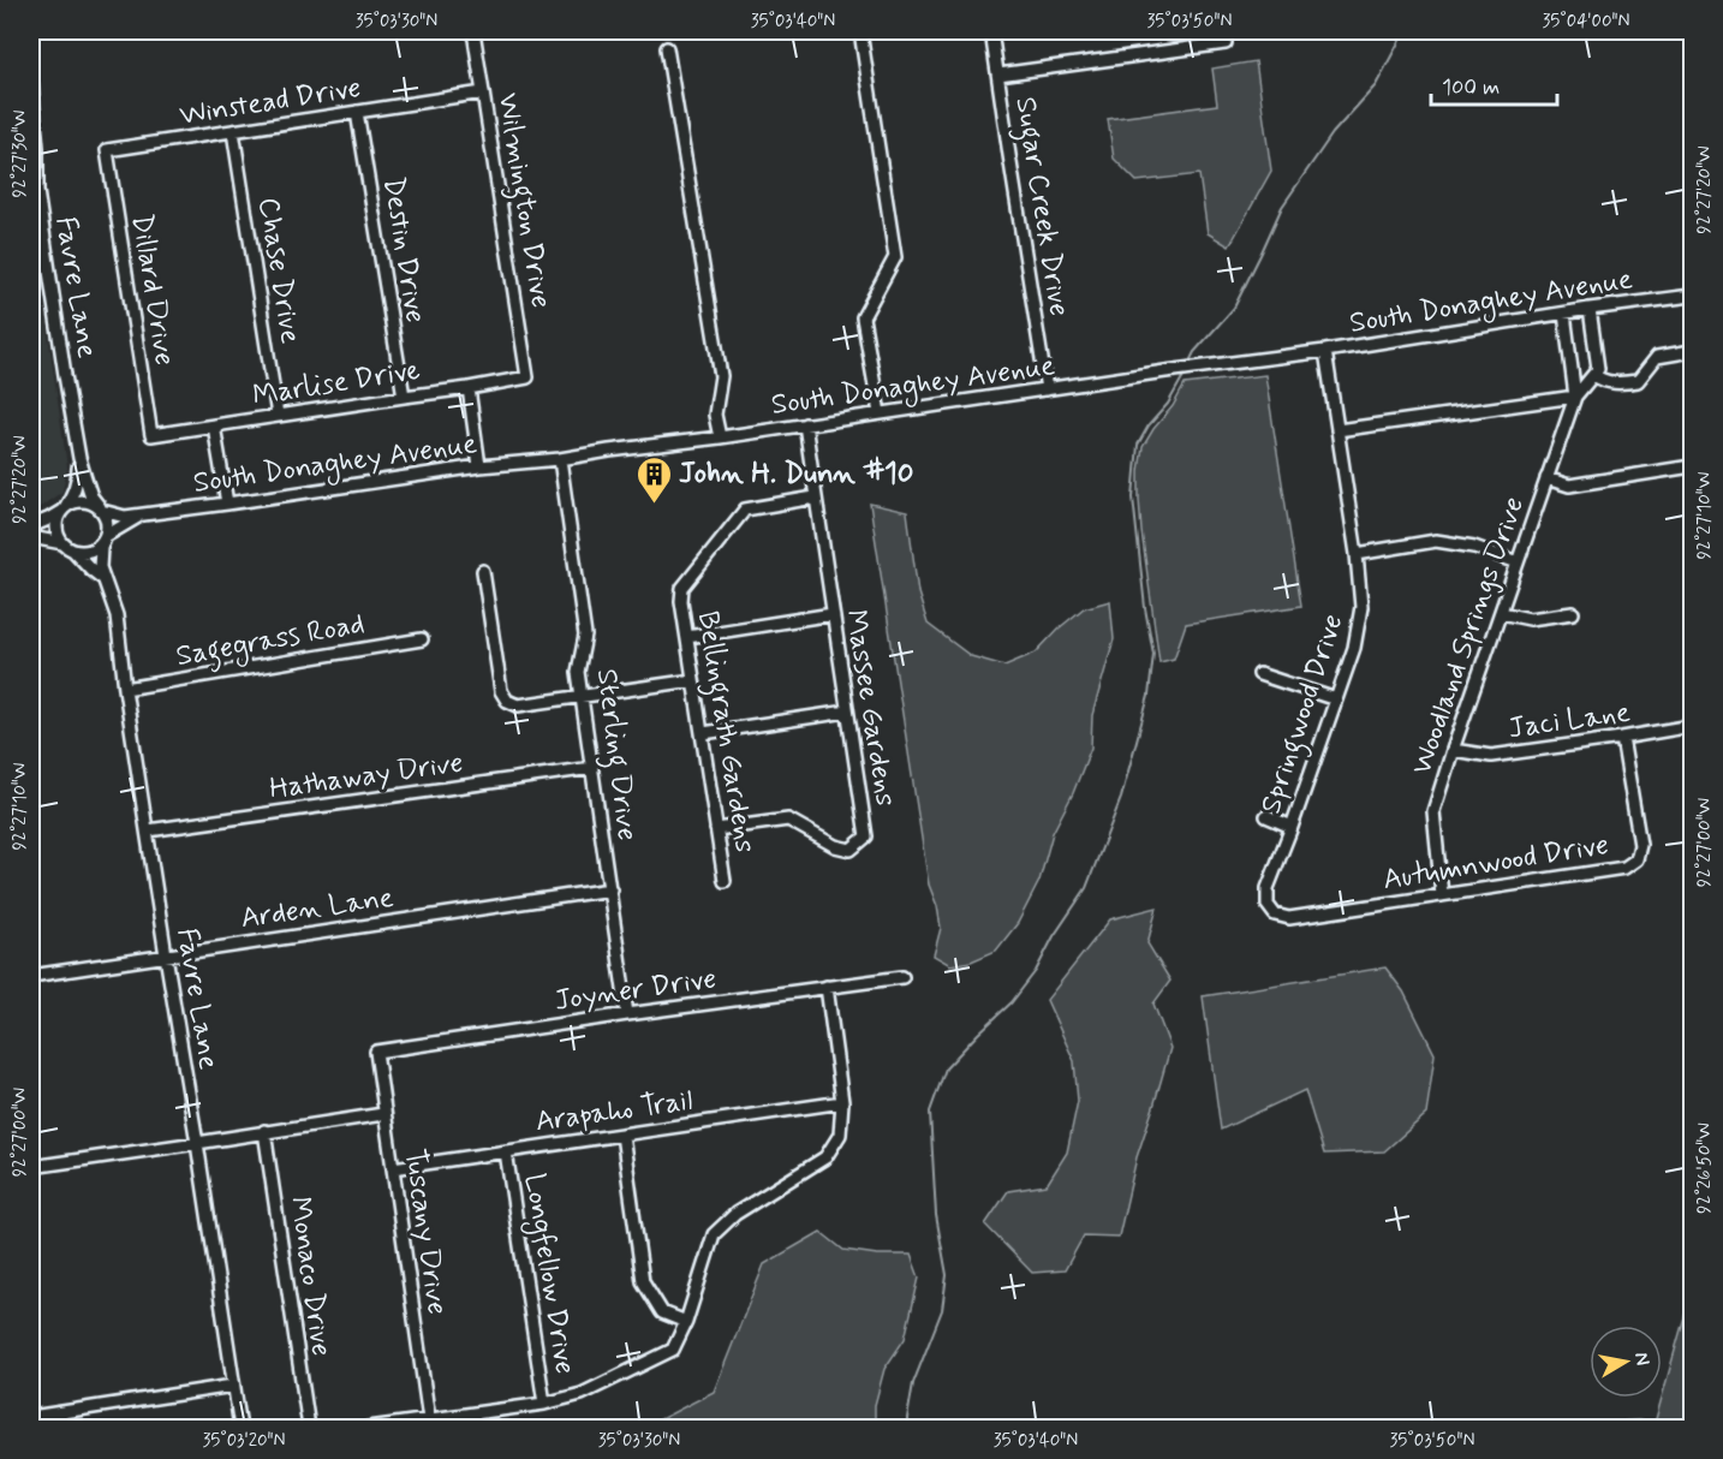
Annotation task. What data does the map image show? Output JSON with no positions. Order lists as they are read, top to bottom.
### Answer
{
  "streets": {
    "street": [
      "Winstead Drive",
      "Wilmington Drive",
      "Sugar Creek Drive",
      "Destin Drive",
      "Chase Drive",
      "Favre Lane",
      "Dillard Drive",
      "South Donaghey Avenue",
      "Marlise Drive",
      "Woodland Springs Drive",
      "Sagegrass Road",
      "Massee Gardens",
      "Springwood Drive",
      "Jaci Lane",
      "Bellingrath Gardens",
      "Sterling Drive",
      "Hathaway Drive",
      "Autumnwood Drive",
      "Arden Lane",
      "Joyner Drive",
      "Arapaho Trail",
      "Tuscany Drive",
      "Longfellow Drive",
      "Monaco Drive"
    ]
  },
  "crossings": [
    ["Winstead Drive", "Wilmington Drive"],
    ["Winstead Drive", "Destin Drive"],
    ["Winstead Drive", "Chase Drive"],
    ["Winstead Drive", "Dillard Drive"],
    ["Wilmington Drive", "Marlise Drive"],
    ["Sugar Creek Drive", "South Donaghey Avenue"],
    ["Destin Drive", "Marlise Drive"],
    ["Chase Drive", "Marlise Drive"],
    ["Favre Lane", "South Donaghey Avenue"],
    ["Favre Lane", "Sagegrass Road"],
    ["Favre Lane", "Hathaway Drive"],
    ["Favre Lane", "Arden Lane"],
    ["Dillard Drive", "Marlise Drive"],
    ["South Donaghey Avenue", "Woodland Springs Drive"],
    ["South Donaghey Avenue", "Massee Gardens"],
    ["South Donaghey Avenue", "Springwood Drive"],
    ["South Donaghey Avenue", "Sterling Drive"],
    ["Woodland Springs Drive", "Jaci Lane"],
    ["Woodland Springs Drive", "Autumnwood Drive"],
    ["Massee Gardens", "Bellingrath Gardens"],
    ["Springwood Drive", "Autumnwood Drive"],
    ["Jaci Lane", "Autumnwood Drive"],
    ["Sterling Drive", "Hathaway Drive"],
    ["Sterling Drive", "Arden Lane"],
    ["Sterling Drive", "Joyner Drive"],
    ["Joyner Drive", "Tuscany Drive"],
    ["Arapaho Trail", "Tuscany Drive"],
    ["Arapaho Trail", "Longfellow Drive"]
  ],
  "places": {
    "building": ["John H. Dunn #10"]
  },
  "scale_bar": "100 m",
  "north": "right",
  "coordinates": [
    "35°03'30\"N",
    "35°03'40\"N",
    "35°03'50\"N",
    "35°04'00\"N",
    "92°27'30\"W",
    "92°27'20\"W",
    "92°27'10\"W",
    "92°27'00\"W",
    "92°26'50\"W",
    "35°03'20\"N"
  ]
}
